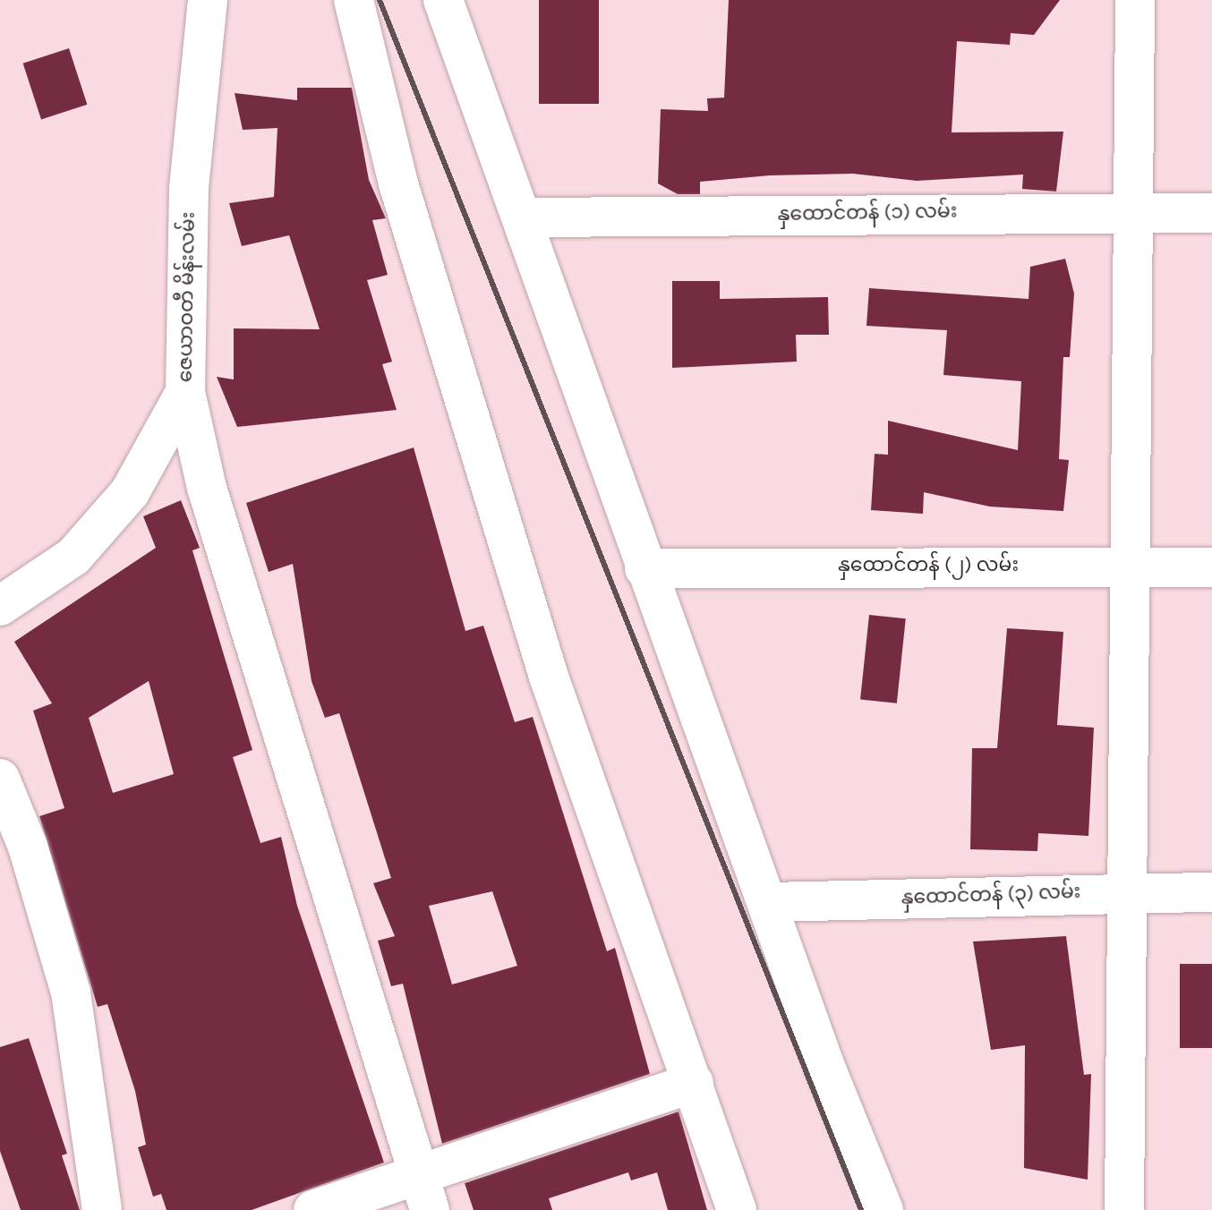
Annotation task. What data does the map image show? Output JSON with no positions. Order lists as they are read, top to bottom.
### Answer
{
  "streets": {
    "street": [
      "နှထောင်တန် (၁) လမ်း",
      "ဇေယာဝတီ မိန်းလမ်း",
      "နှထောင်တန် (၂) လမ်း",
      "နှထောင်တန် (၃) လမ်း"
    ]
  }
}
